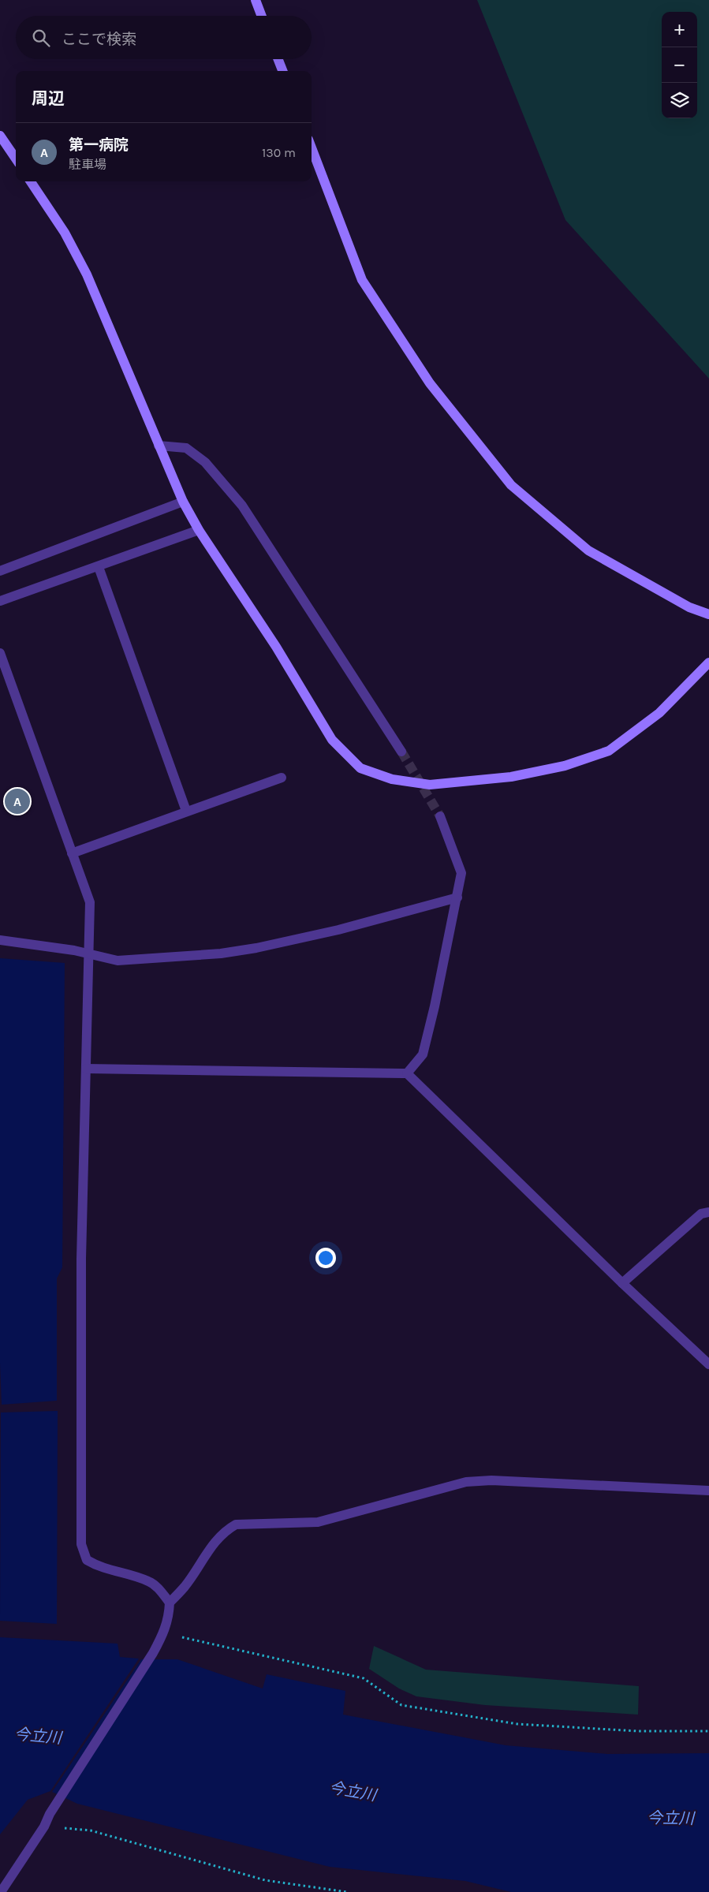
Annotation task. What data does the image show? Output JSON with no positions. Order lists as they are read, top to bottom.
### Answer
{
  "water": ["今立川"],
  "page": {
    "map_buttons": ["+", "−"],
    "search": "ここで検索",
    "heading": "周辺",
    "list": [
      {
        "mark": "A",
        "name": "第一病院",
        "note": "駐車場",
        "value": "130 m"
      }
    ],
    "pins": "A"
  }
}
